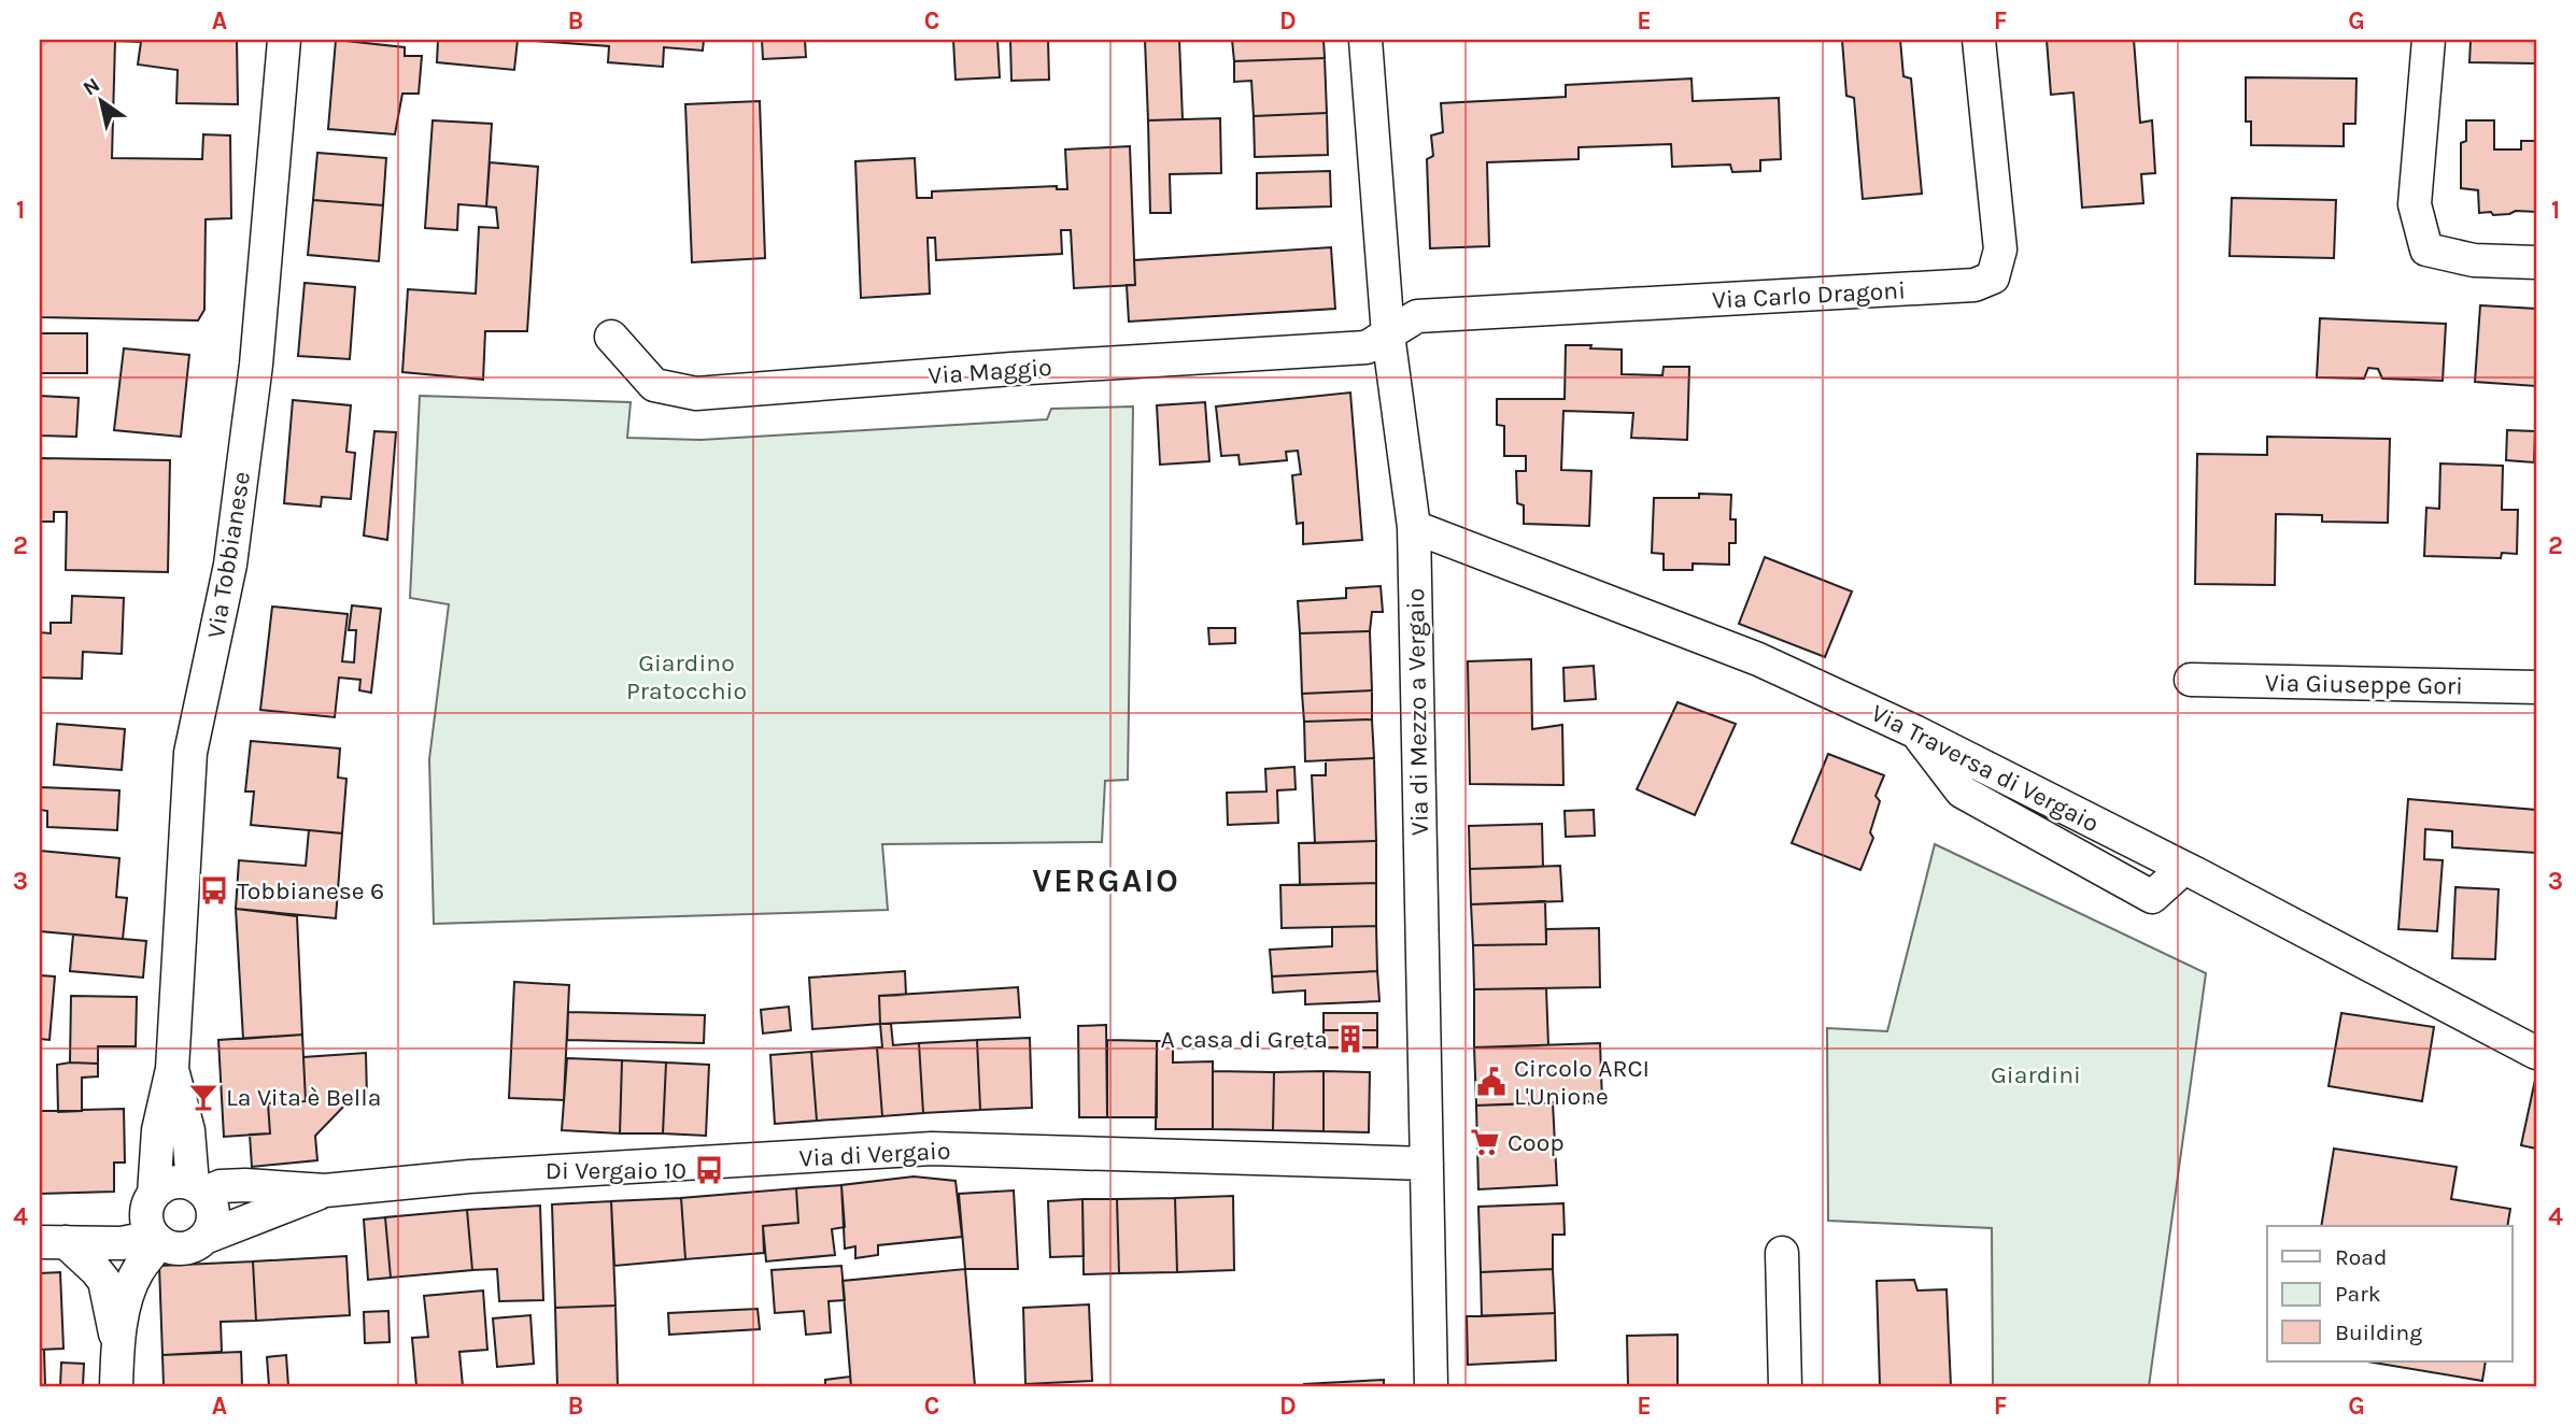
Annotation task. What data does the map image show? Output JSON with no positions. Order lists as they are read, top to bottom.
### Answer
{
  "streets": {
    "street": [
      "Via Carlo Dragoni",
      "Via Maggio",
      "Via Tobbianese",
      "Via Giuseppe Gori",
      "Via di Mezzo a Vergaio",
      "Via Traversa di Vergaio",
      "Via di Vergaio"
    ]
  },
  "crossings": [
    ["Via Carlo Dragoni", "Via Maggio"],
    ["Via Carlo Dragoni", "Via di Mezzo a Vergaio"],
    ["Via Maggio", "Via di Mezzo a Vergaio"],
    ["Via Tobbianese", "Via di Vergaio"],
    ["Via di Mezzo a Vergaio", "Via Traversa di Vergaio"],
    ["Via di Mezzo a Vergaio", "Via di Vergaio"]
  ],
  "districts": ["VERGAIO"],
  "parks": ["Giardino Pratocchio", "Giardini"],
  "places": {
    "bus stop": ["Tobbianese 6", "Di Vergaio 10"],
    "building": ["A casa di Greta"],
    "public building": ["Circolo ARCI L'Unione"],
    "bar": ["La Vita è Bella"],
    "supermarket": ["Coop"]
  },
  "legend": ["Road", "Park", "Building"],
  "north": "top left",
  "grid": {
    "columns": [
      "A",
      "B",
      "C",
      "D",
      "E",
      "F",
      "G"
    ],
    "rows": [
      "1",
      "2",
      "3",
      "4"
    ]
  }
}
